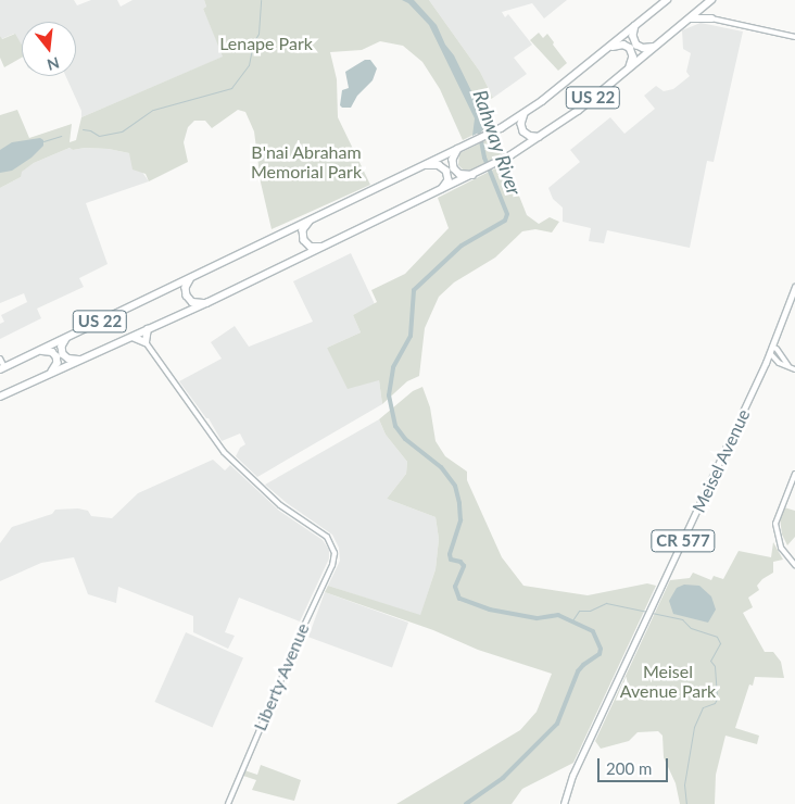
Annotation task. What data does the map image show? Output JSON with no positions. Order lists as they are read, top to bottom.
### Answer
{
  "streets": {
    "highway": ["US 22"],
    "main road": ["Meisel Avenue", "CR 577"],
    "street": ["Liberty Avenue"]
  },
  "crossings": [
    ["Meisel Avenue", "CR 577"]
  ],
  "water": ["Rahway River"],
  "parks": ["Lenape Park", "B'nai Abraham Memorial Park", "Meisel Avenue Park"],
  "scale_bar": "200 m",
  "north": "bottom"
}
